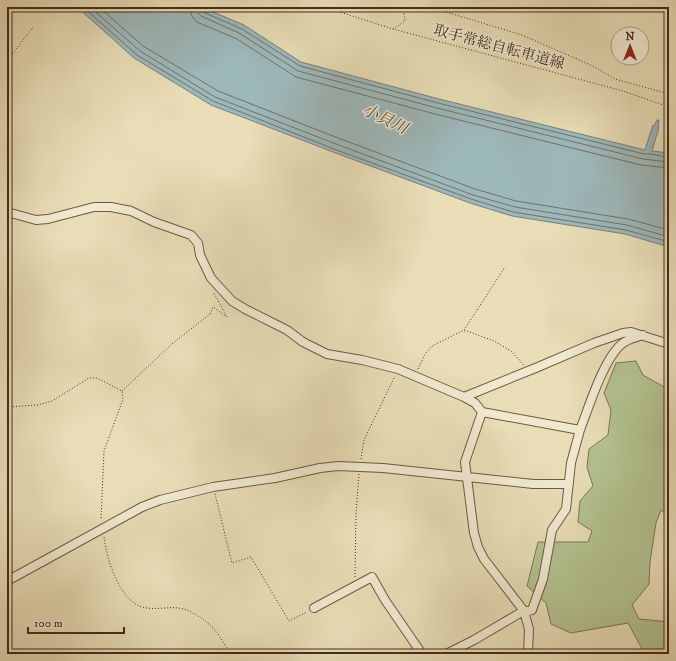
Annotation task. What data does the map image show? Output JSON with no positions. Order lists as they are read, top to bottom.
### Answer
{
  "streets": {
    "path": ["取手常総自転車道線"]
  },
  "water": ["小貝川"],
  "scale_bar": "100 m",
  "north": "top"
}
